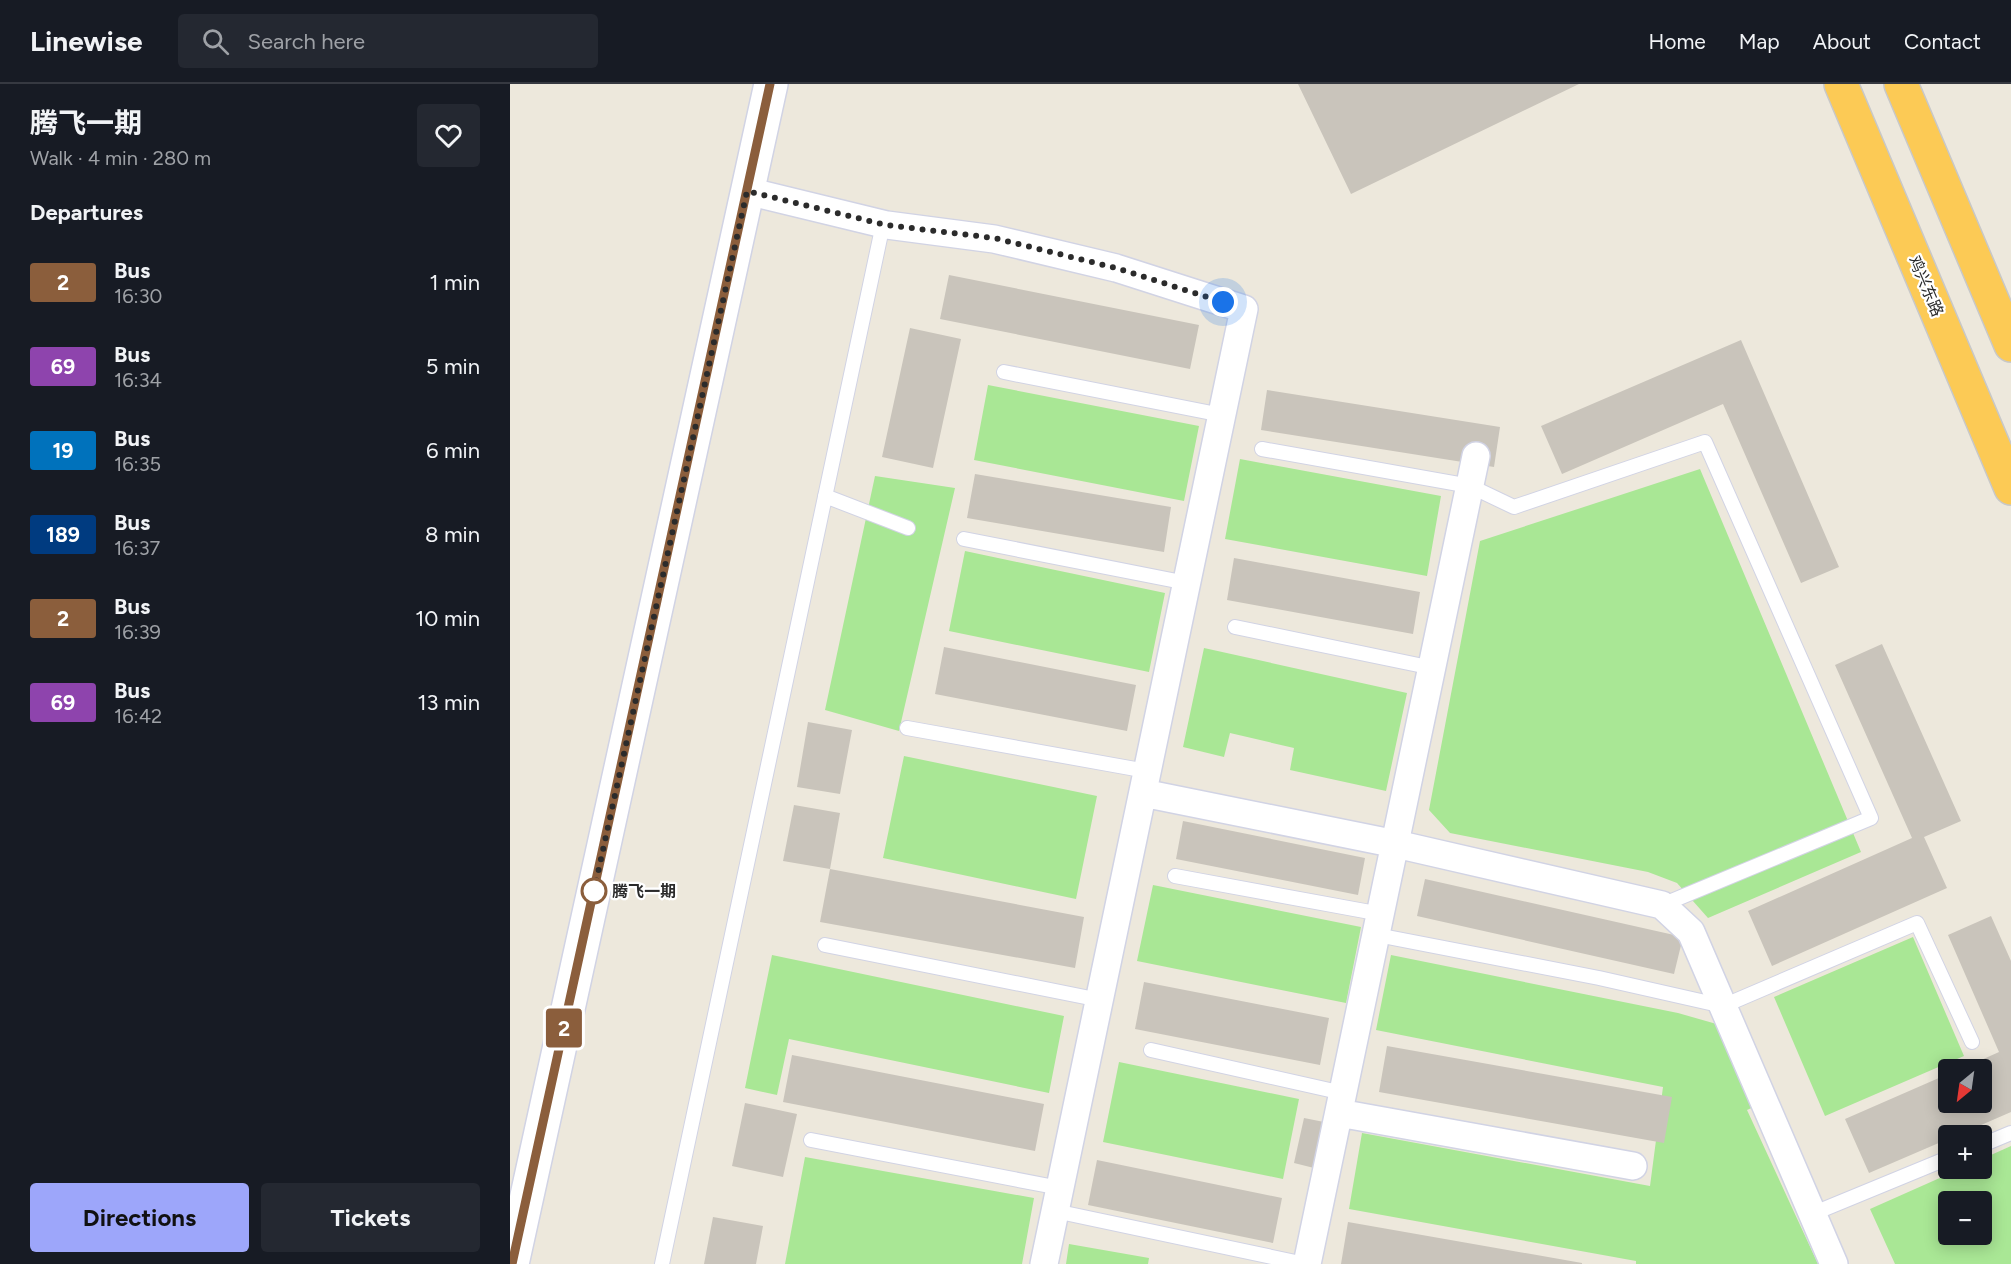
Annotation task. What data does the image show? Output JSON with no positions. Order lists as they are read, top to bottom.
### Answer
{
  "streets": {
    "highway": ["鸡兴东路"]
  },
  "places": ["腾飞一期"],
  "lines": ["bus line 2"],
  "north": "bottom left",
  "page": {
    "header": "Linewise",
    "search": "Search here",
    "nav": [
      "Home",
      "Map",
      "About",
      "Contact"
    ],
    "heading": [
      ["腾飞一期", "Walk · 4 min · 280 m"],
      "Departures"
    ],
    "on_map": "2",
    "list": [
      {
        "mark": "2",
        "name": "Bus",
        "note": "16:30",
        "value": "1 min"
      },
      {
        "mark": "69",
        "name": "Bus",
        "note": "16:34",
        "value": "5 min"
      },
      {
        "mark": "19",
        "name": "Bus",
        "note": "16:35",
        "value": "6 min"
      },
      {
        "mark": "189",
        "name": "Bus",
        "note": "16:37",
        "value": "8 min"
      },
      {
        "mark": "2",
        "name": "Bus",
        "note": "16:39",
        "value": "10 min"
      },
      {
        "mark": "69",
        "name": "Bus",
        "note": "16:42",
        "value": "13 min"
      }
    ],
    "map_buttons": ["+", "−"],
    "buttons": ["Directions", "Tickets"]
  }
}
